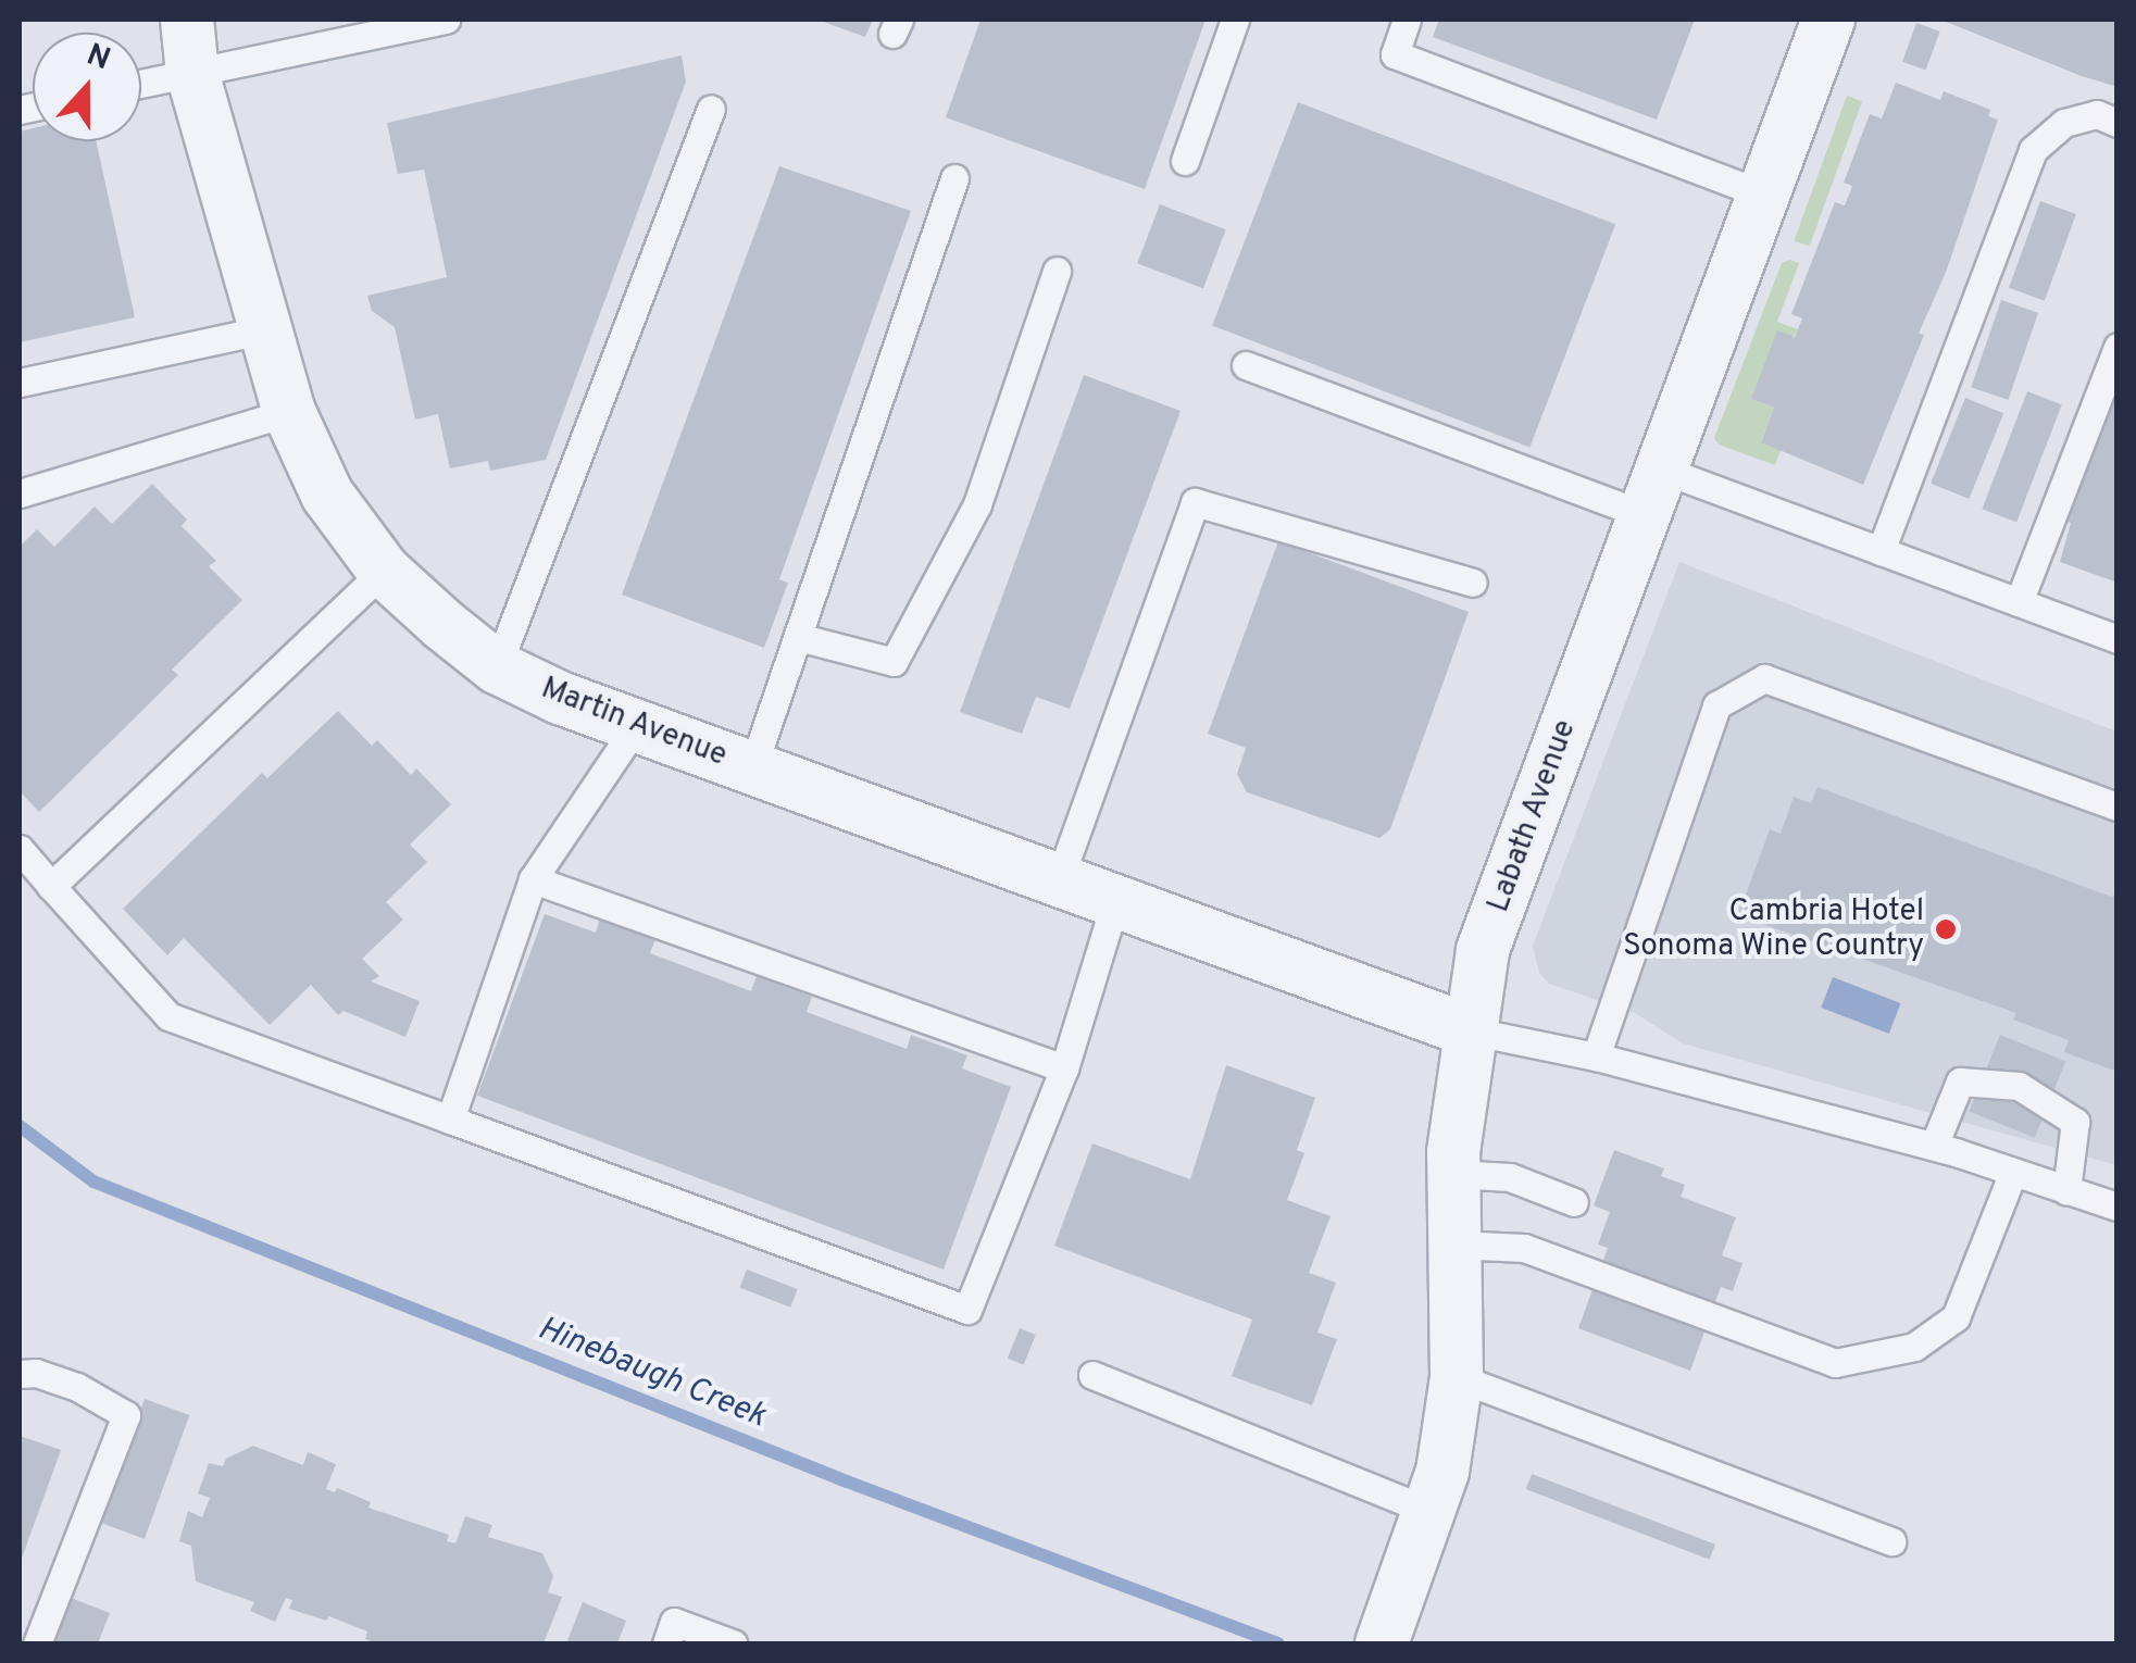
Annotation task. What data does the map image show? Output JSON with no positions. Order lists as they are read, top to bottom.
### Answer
{
  "streets": {
    "street": ["Martin Avenue", "Labath Avenue"]
  },
  "crossings": [
    ["Martin Avenue", "Labath Avenue"]
  ],
  "water": ["Hinebaugh Creek"],
  "places": ["Cambria Hotel Sonoma Wine Country"],
  "north": "top"
}
